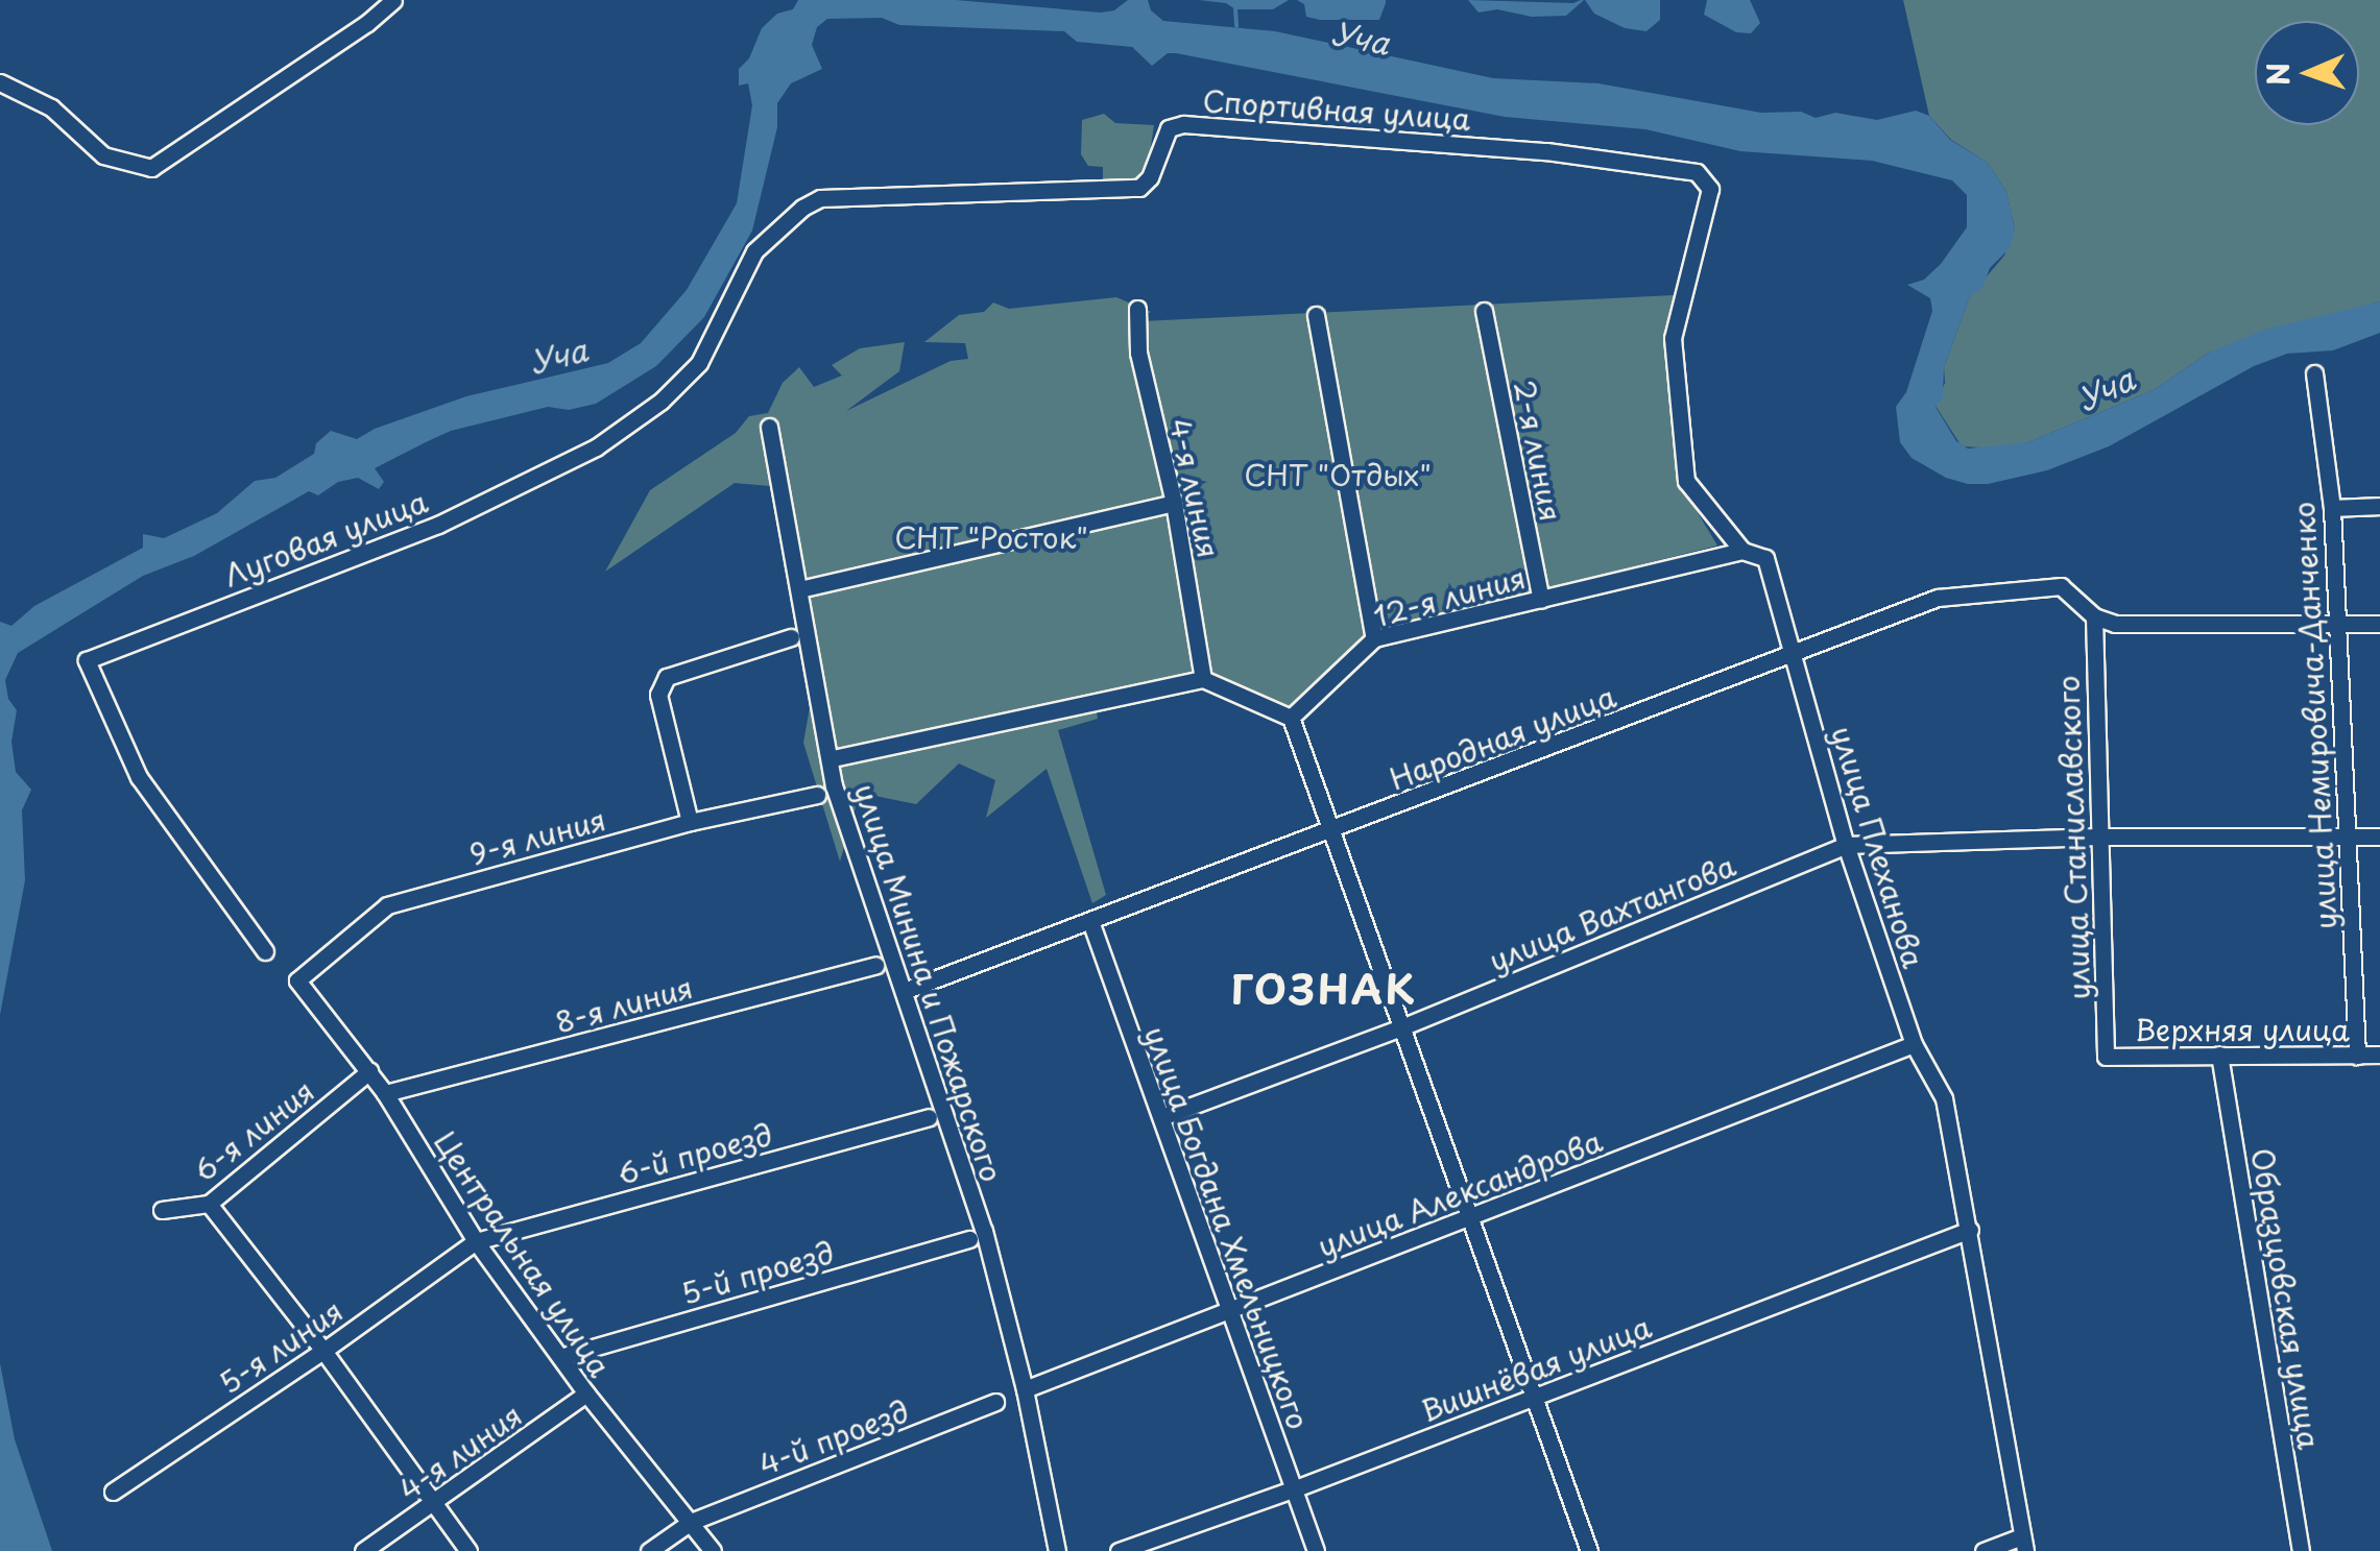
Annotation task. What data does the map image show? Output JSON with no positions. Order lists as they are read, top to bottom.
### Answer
{
  "streets": {
    "street": [
      "Спортивная улица",
      "2-я линия",
      "4-я линия",
      "Луговая улица",
      "12-я линия",
      "улица Немировича-Данченко",
      "Народная улица",
      "9-я линия",
      "улица Станиславского",
      "улица Плеханова",
      "улица Вахтангова",
      "улица Минина и Пожарского",
      "8-я линия",
      "Верхняя улица",
      "6-я линия",
      "6-й проезд",
      "улица Александрова",
      "улица Богдана Хмельницкого",
      "Центральная улица",
      "5-й проезд",
      "Образцовская улица",
      "5-я линия",
      "Вишнёвая улица",
      "4-й проезд"
    ]
  },
  "crossings": [
    ["Спортивная улица", "Луговая улица"],
    ["Спортивная улица", "улица Плеханова"],
    ["2-я линия", "12-я линия"],
    ["4-я линия", "Центральная улица"],
    ["12-я линия", "улица Плеханова"],
    ["улица Немировича-Данченко", "Народная улица"],
    ["улица Немировича-Данченко", "Верхняя улица"],
    ["Народная улица", "улица Станиславского"],
    ["Народная улица", "улица Плеханова"],
    ["Народная улица", "улица Минина и Пожарского"],
    ["Народная улица", "улица Богдана Хмельницкого"],
    ["9-я линия", "Центральная улица"],
    ["улица Станиславского", "улица Вахтангова"],
    ["улица Станиславского", "Верхняя улица"],
    ["улица Плеханова", "улица Вахтангова"],
    ["улица Плеханова", "улица Александрова"],
    ["улица Плеханова", "Вишнёвая улица"],
    ["улица Вахтангова", "улица Богдана Хмельницкого"],
    ["улица Минина и Пожарского", "улица Александрова"],
    ["8-я линия", "Центральная улица"],
    ["Верхняя улица", "Образцовская улица"],
    ["6-я линия", "Центральная улица"],
    ["6-й проезд", "Центральная улица"],
    ["6-й проезд", "5-я линия"],
    ["улица Александрова", "улица Богдана Хмельницкого"],
    ["улица Богдана Хмельницкого", "Вишнёвая улица"],
    ["Центральная улица", "5-й проезд"],
    ["Центральная улица", "5-я линия"],
    ["Центральная улица", "4-й проезд"]
  ],
  "districts": ["ГОЗНАК"],
  "water": ["Уча"],
  "parks": ["СНТ \"Отдых\"", "СНТ \"Росток\""],
  "north": "left"
}
